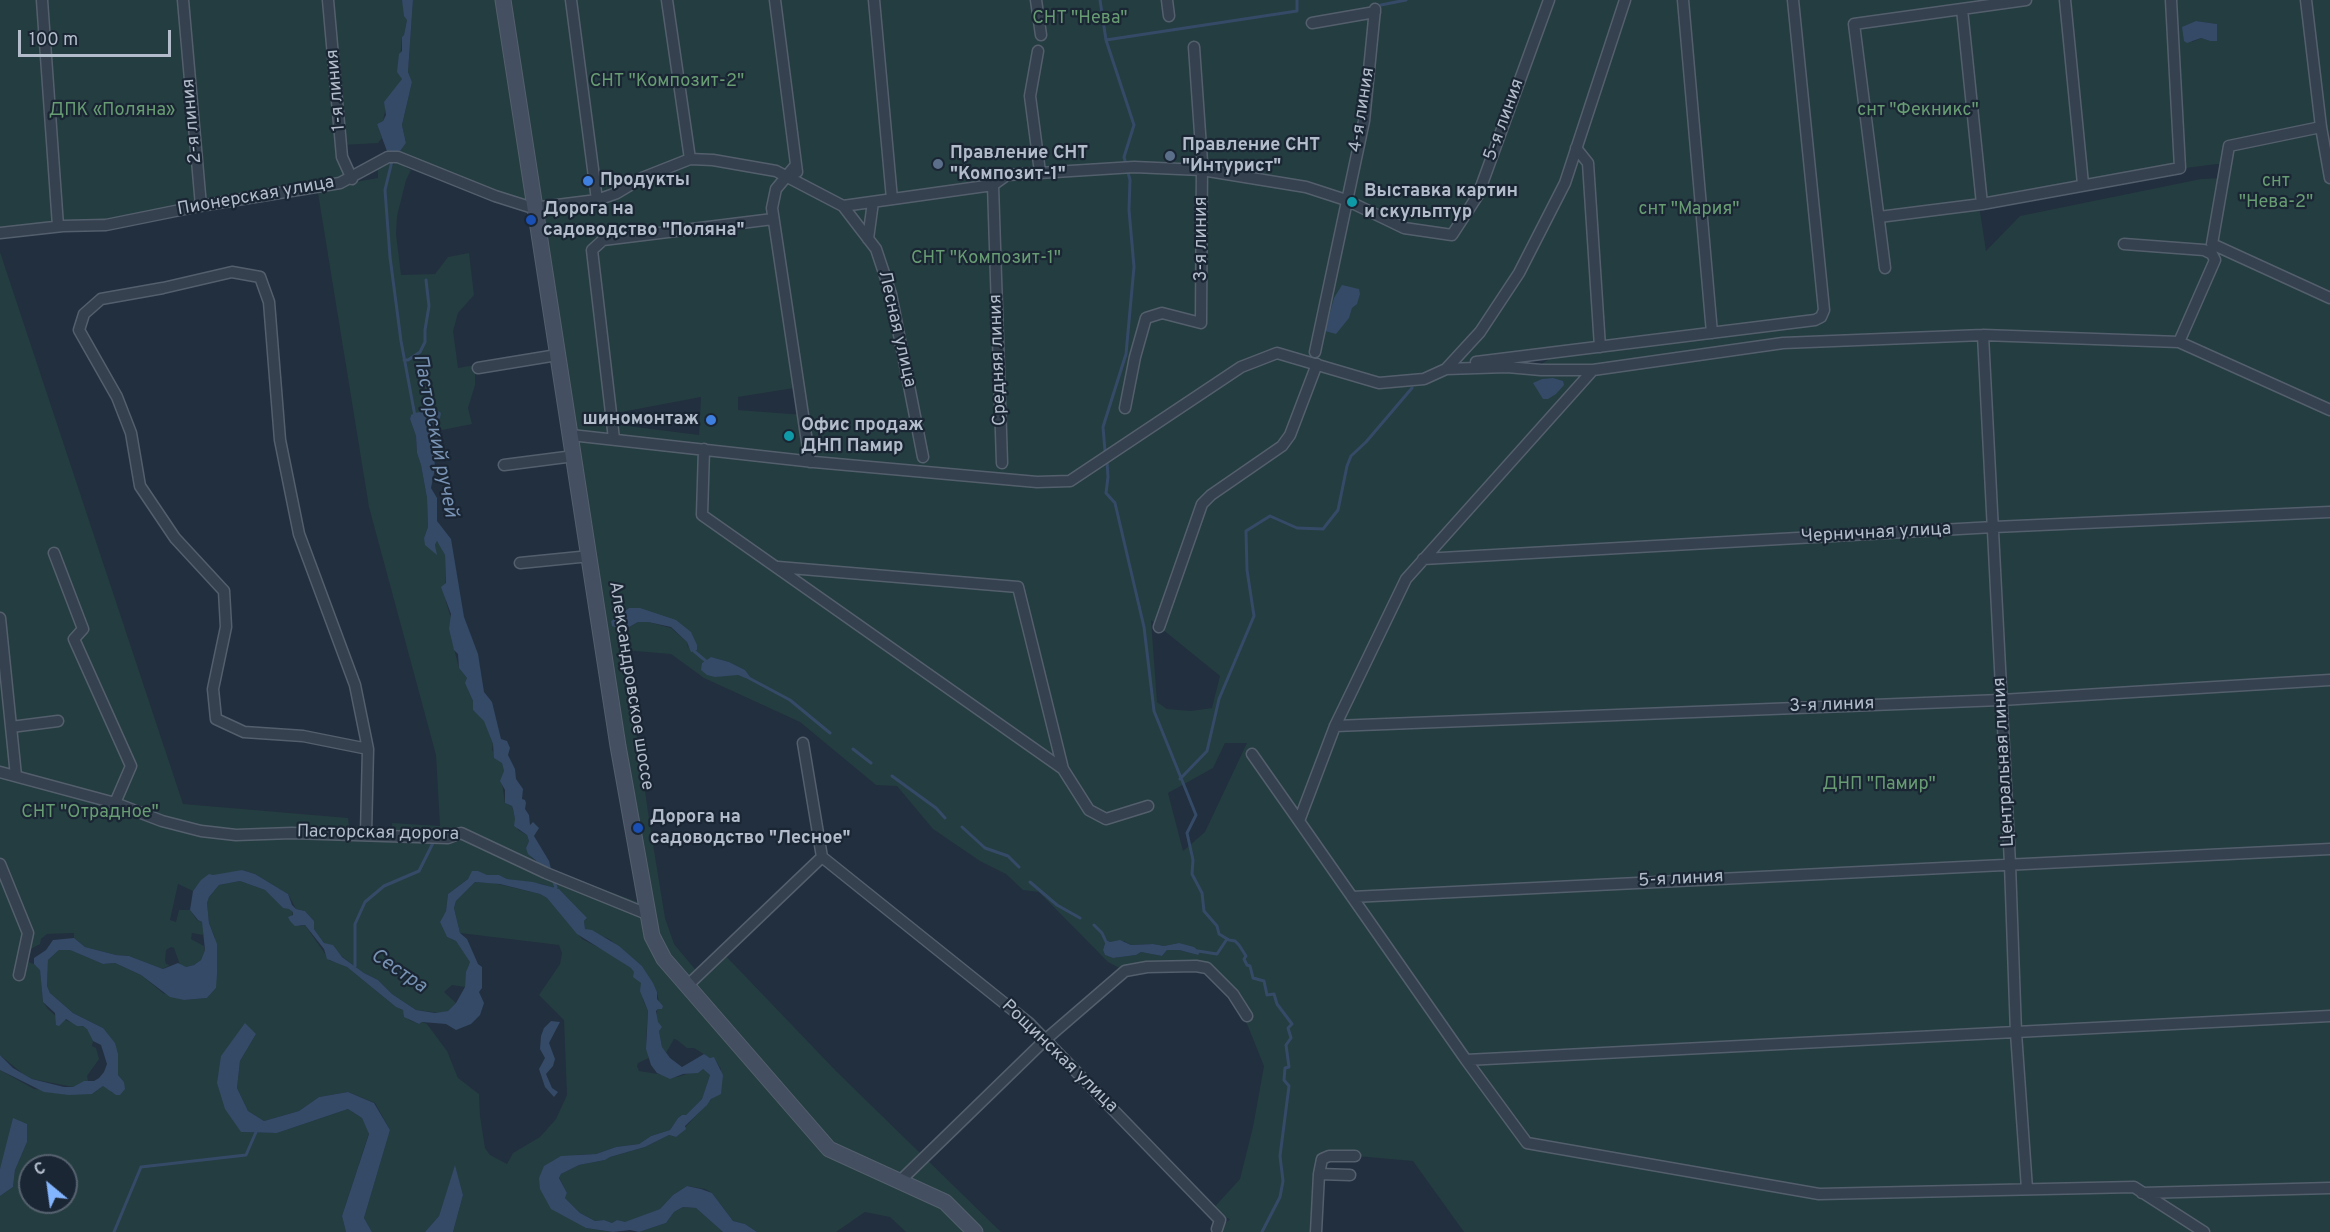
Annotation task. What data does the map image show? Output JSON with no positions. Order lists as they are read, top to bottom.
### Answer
{
  "streets": {
    "street": [
      "1-я линия",
      "4-я линия",
      "5-я линия",
      "2-я линия",
      "Пионерская улица",
      "3-я линия",
      "Лесная улица",
      "Средняя линия",
      "Черничная улица",
      "Александровское шоссе",
      "Центральная линия",
      "Пасторская дорога",
      "Рощинская улица"
    ]
  },
  "crossings": [
    ["1-я линия", "Пионерская улица"],
    ["4-я линия", "5-я линия"],
    ["5-я линия", "Центральная линия"],
    ["2-я линия", "Пионерская улица"],
    ["Пионерская улица", "Александровское шоссе"],
    ["3-я линия", "Центральная линия"],
    ["Черничная улица", "Центральная линия"],
    ["Александровское шоссе", "Пасторская дорога"]
  ],
  "water": ["Пасторский ручей", "Сестра"],
  "parks": [
    "СНТ \"Нева\"",
    "СНТ \"Композит-2\"",
    "ДПК «Поляна»",
    "снт \"Фекникс\"",
    "снт \"Нева-2\"",
    "снт \"Мария\"",
    "СНТ \"Композит-1\"",
    "ДНП \"Памир\"",
    "СНТ \"Отрадное\""
  ],
  "places": [
    "Правление СНТ \"Интурист\"",
    "Правление СНТ \"Композит-1\"",
    "Продукты",
    "Выставка картин и скульптур",
    "Дорога на садоводство \"Поляна\"",
    "шиномонтаж",
    "Офис продаж ДНП Памир",
    "Дорога на садоводство \"Лесное\""
  ],
  "scale_bar": "100 m",
  "north": "top left"
}
